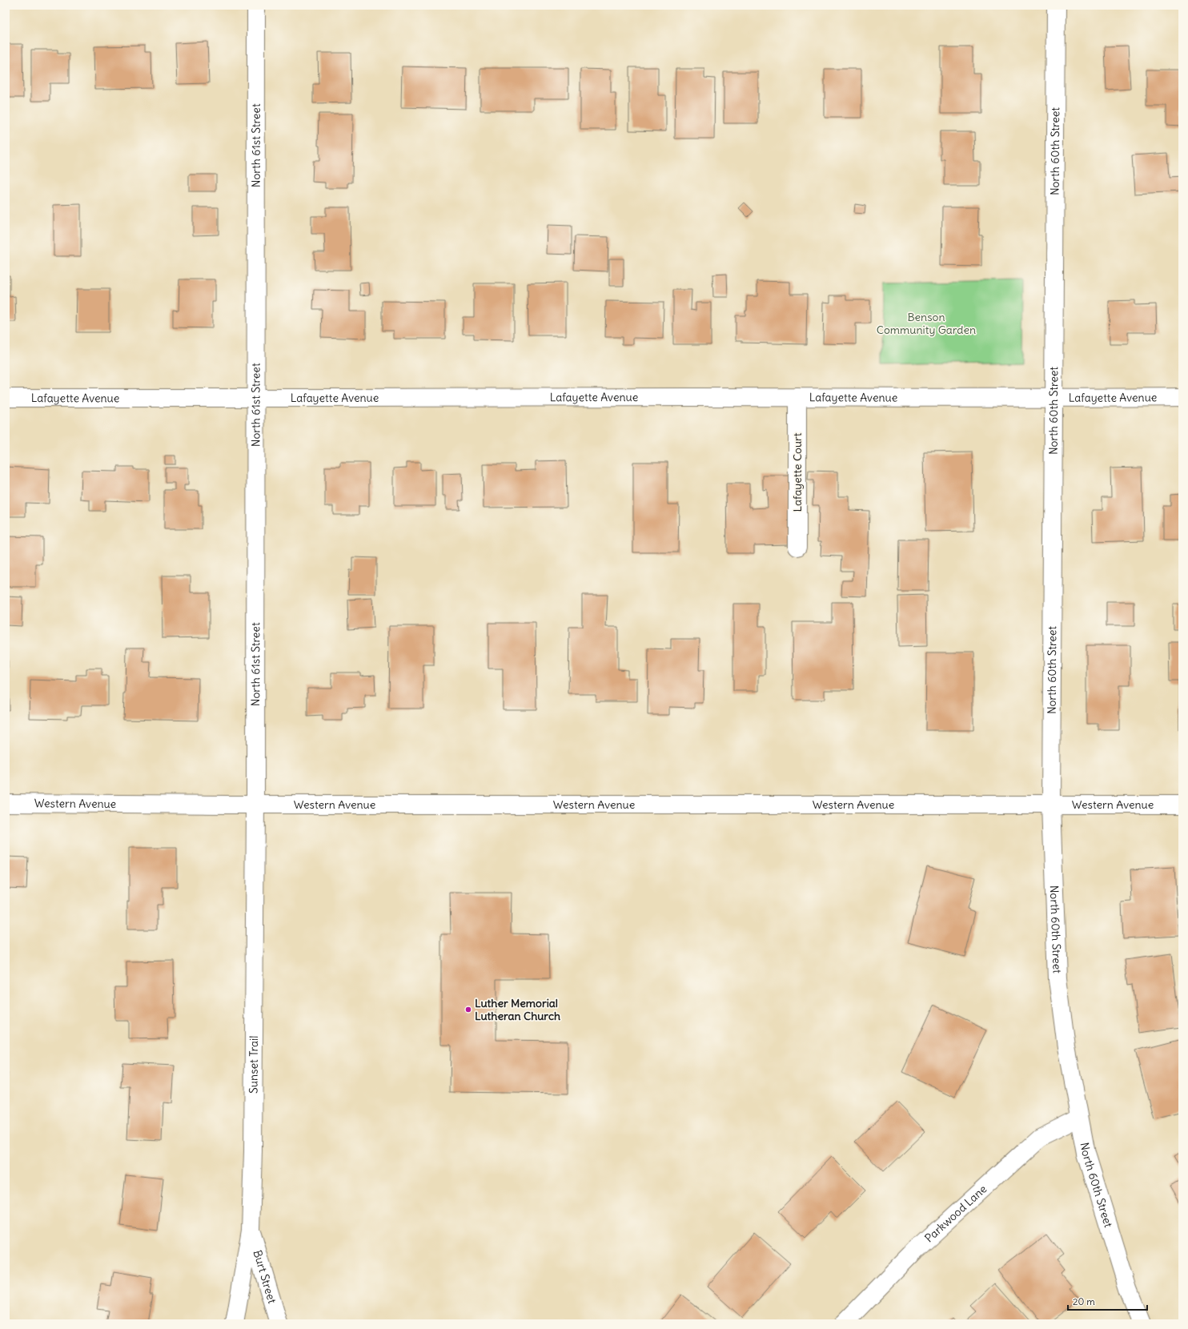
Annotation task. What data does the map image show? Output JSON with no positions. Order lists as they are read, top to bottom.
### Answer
{
  "streets": {
    "street": [
      "North 61st Street",
      "North 60th Street",
      "Lafayette Avenue",
      "Lafayette Court",
      "Western Avenue",
      "Sunset Trail",
      "Parkwood Lane",
      "Burt Street"
    ]
  },
  "crossings": [
    ["North 61st Street", "Lafayette Avenue"],
    ["North 61st Street", "Western Avenue"],
    ["North 61st Street", "Sunset Trail"],
    ["North 60th Street", "Lafayette Avenue"],
    ["North 60th Street", "Western Avenue"],
    ["North 60th Street", "Parkwood Lane"],
    ["Lafayette Avenue", "Lafayette Court"],
    ["Western Avenue", "Sunset Trail"],
    ["Sunset Trail", "Burt Street"]
  ],
  "parks": ["Benson Community Garden"],
  "places": ["Luther Memorial Lutheran Church"],
  "scale_bar": "20 m"
}
